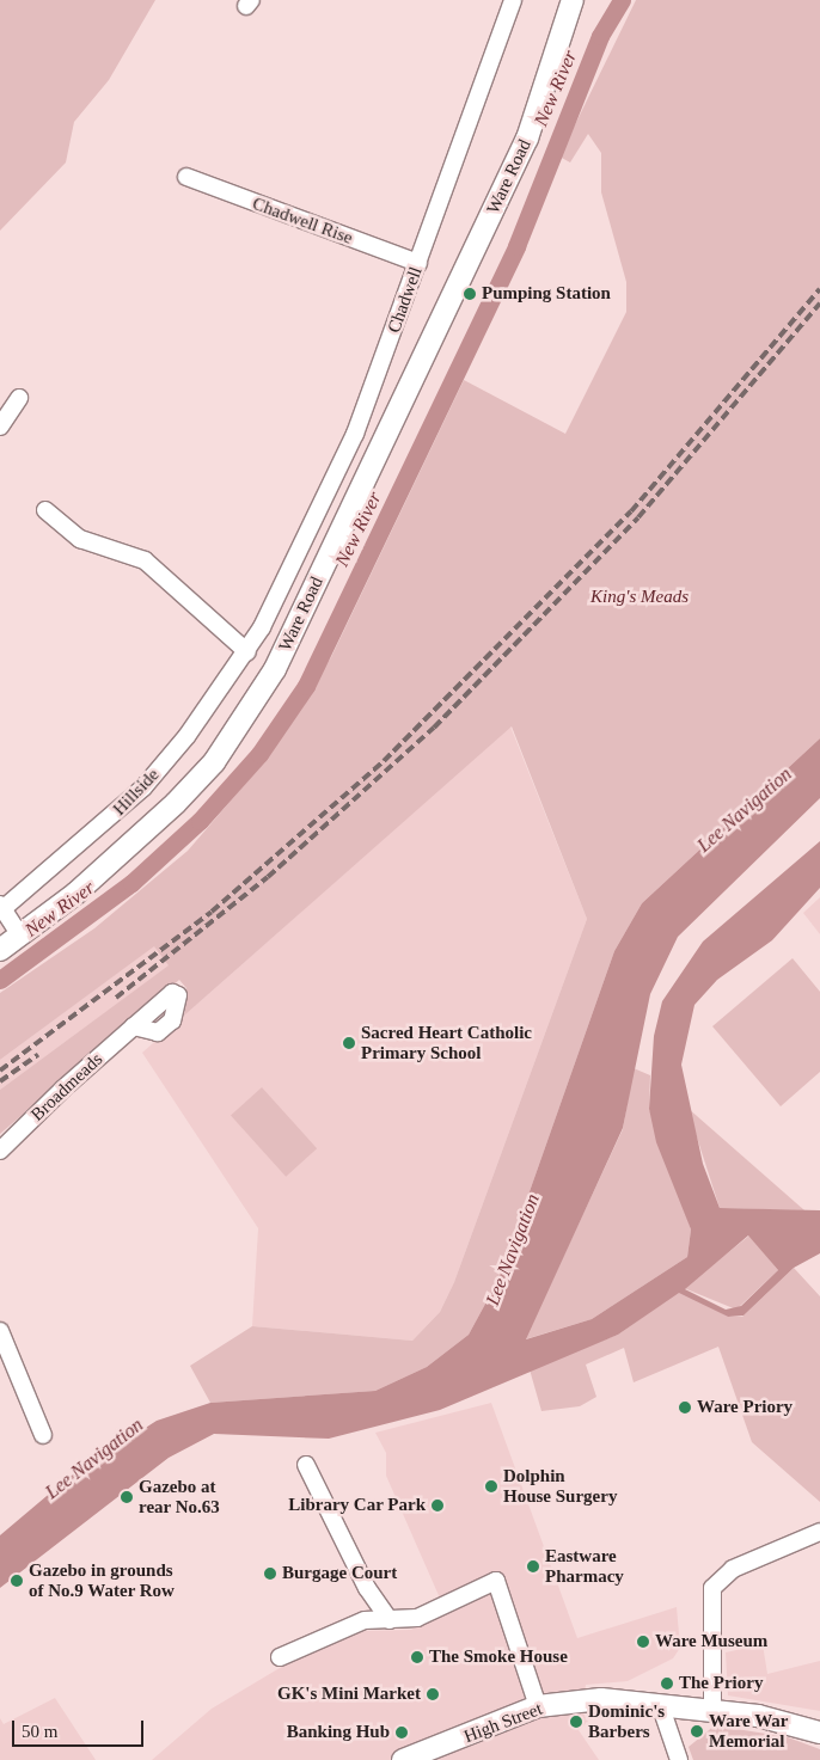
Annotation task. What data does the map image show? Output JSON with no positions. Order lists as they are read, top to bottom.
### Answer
{
  "streets": {
    "main road": ["Ware Road", "High Street"],
    "street": [
      "Chadwell Rise",
      "Chadwell",
      "Hillside",
      "Broadmeads"
    ]
  },
  "crossings": [
    ["Chadwell Rise", "Chadwell"],
    ["Chadwell", "Hillside"]
  ],
  "water": ["New River", "Lee Navigation"],
  "parks": ["King's Meads"],
  "places": [
    "Pumping Station",
    "Sacred Heart Catholic Primary School",
    "Ware Priory",
    "Dolphin House Surgery",
    "Gazebo at rear No.63",
    "Library Car Park",
    "Eastware Pharmacy",
    "Burgage Court",
    "Gazebo in grounds of No.9 Water Row",
    "Ware Museum",
    "The Smoke House",
    "The Priory",
    "GK's Mini Market",
    "Dominic's Barbers",
    "Ware War Memorial",
    "Banking Hub"
  ],
  "scale_bar": "50 m"
}
